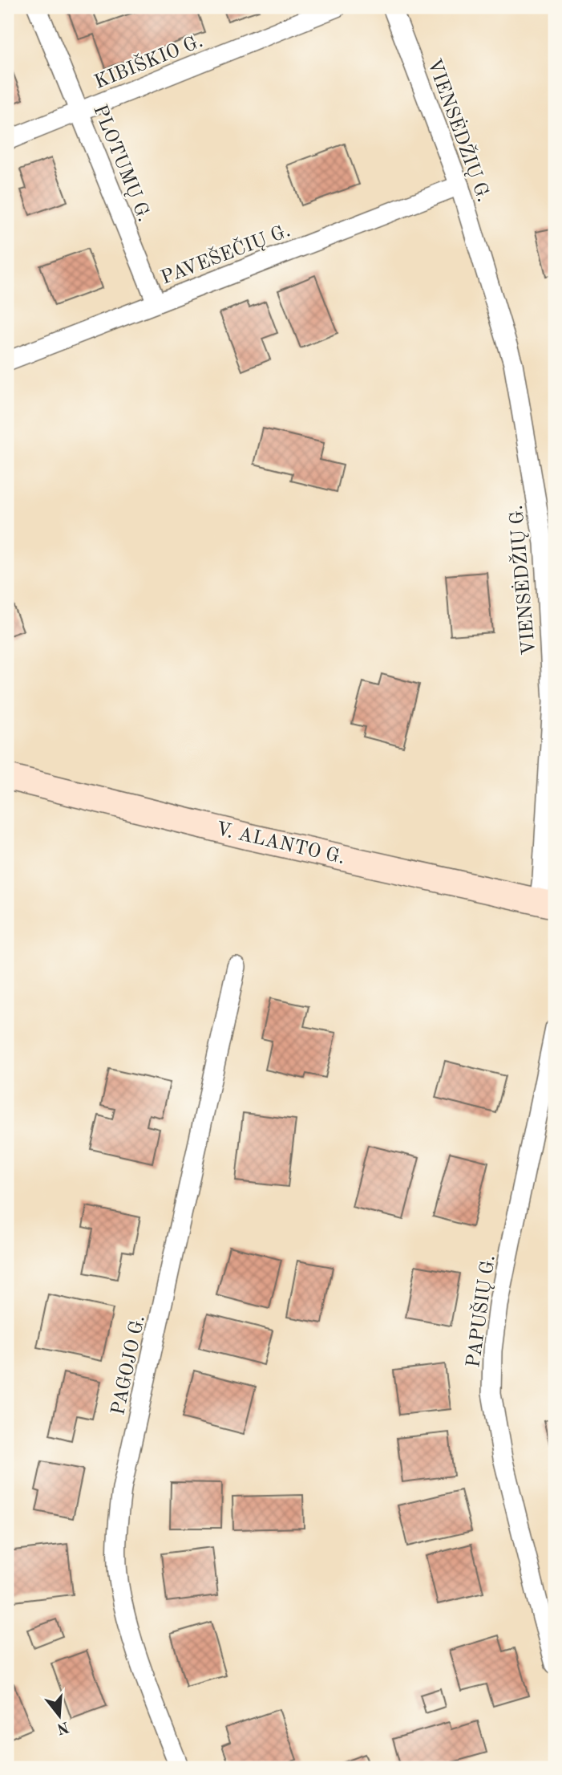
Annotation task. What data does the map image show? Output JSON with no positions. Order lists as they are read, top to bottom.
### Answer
{
  "streets": {
    "main road": ["V. ALANTO G."],
    "street": [
      "KIBIŠKIO G.",
      "VIENSĖDŽIŲ G.",
      "PLOTUMŲ G.",
      "PAVEŠEČIŲ G.",
      "PAPUŠIŲ G.",
      "PAGOJO G."
    ]
  },
  "crossings": [
    ["KIBIŠKIO G.", "PLOTUMŲ G."],
    ["VIENSĖDŽIŲ G.", "PAVEŠEČIŲ G."],
    ["VIENSĖDŽIŲ G.", "V. ALANTO G."],
    ["PLOTUMŲ G.", "PAVEŠEČIŲ G."]
  ],
  "north": "bottom"
}
